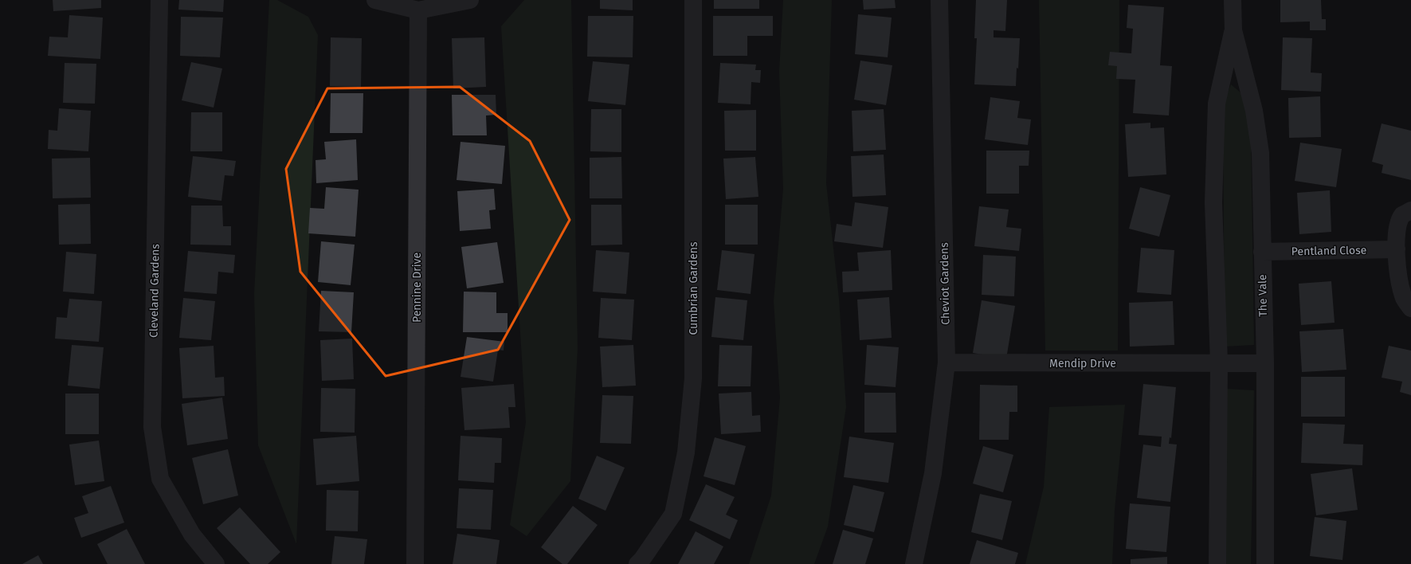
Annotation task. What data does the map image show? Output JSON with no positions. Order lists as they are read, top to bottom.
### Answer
{
  "streets": {
    "street": [
      "Pentland Close",
      "Cheviot Gardens",
      "Pennine Drive",
      "Cumbrian Gardens",
      "Cleveland Gardens",
      "The Vale",
      "Mendip Drive"
    ]
  },
  "crossings": [
    ["Pentland Close", "The Vale"],
    ["Cheviot Gardens", "Mendip Drive"],
    ["The Vale", "Mendip Drive"]
  ]
}
